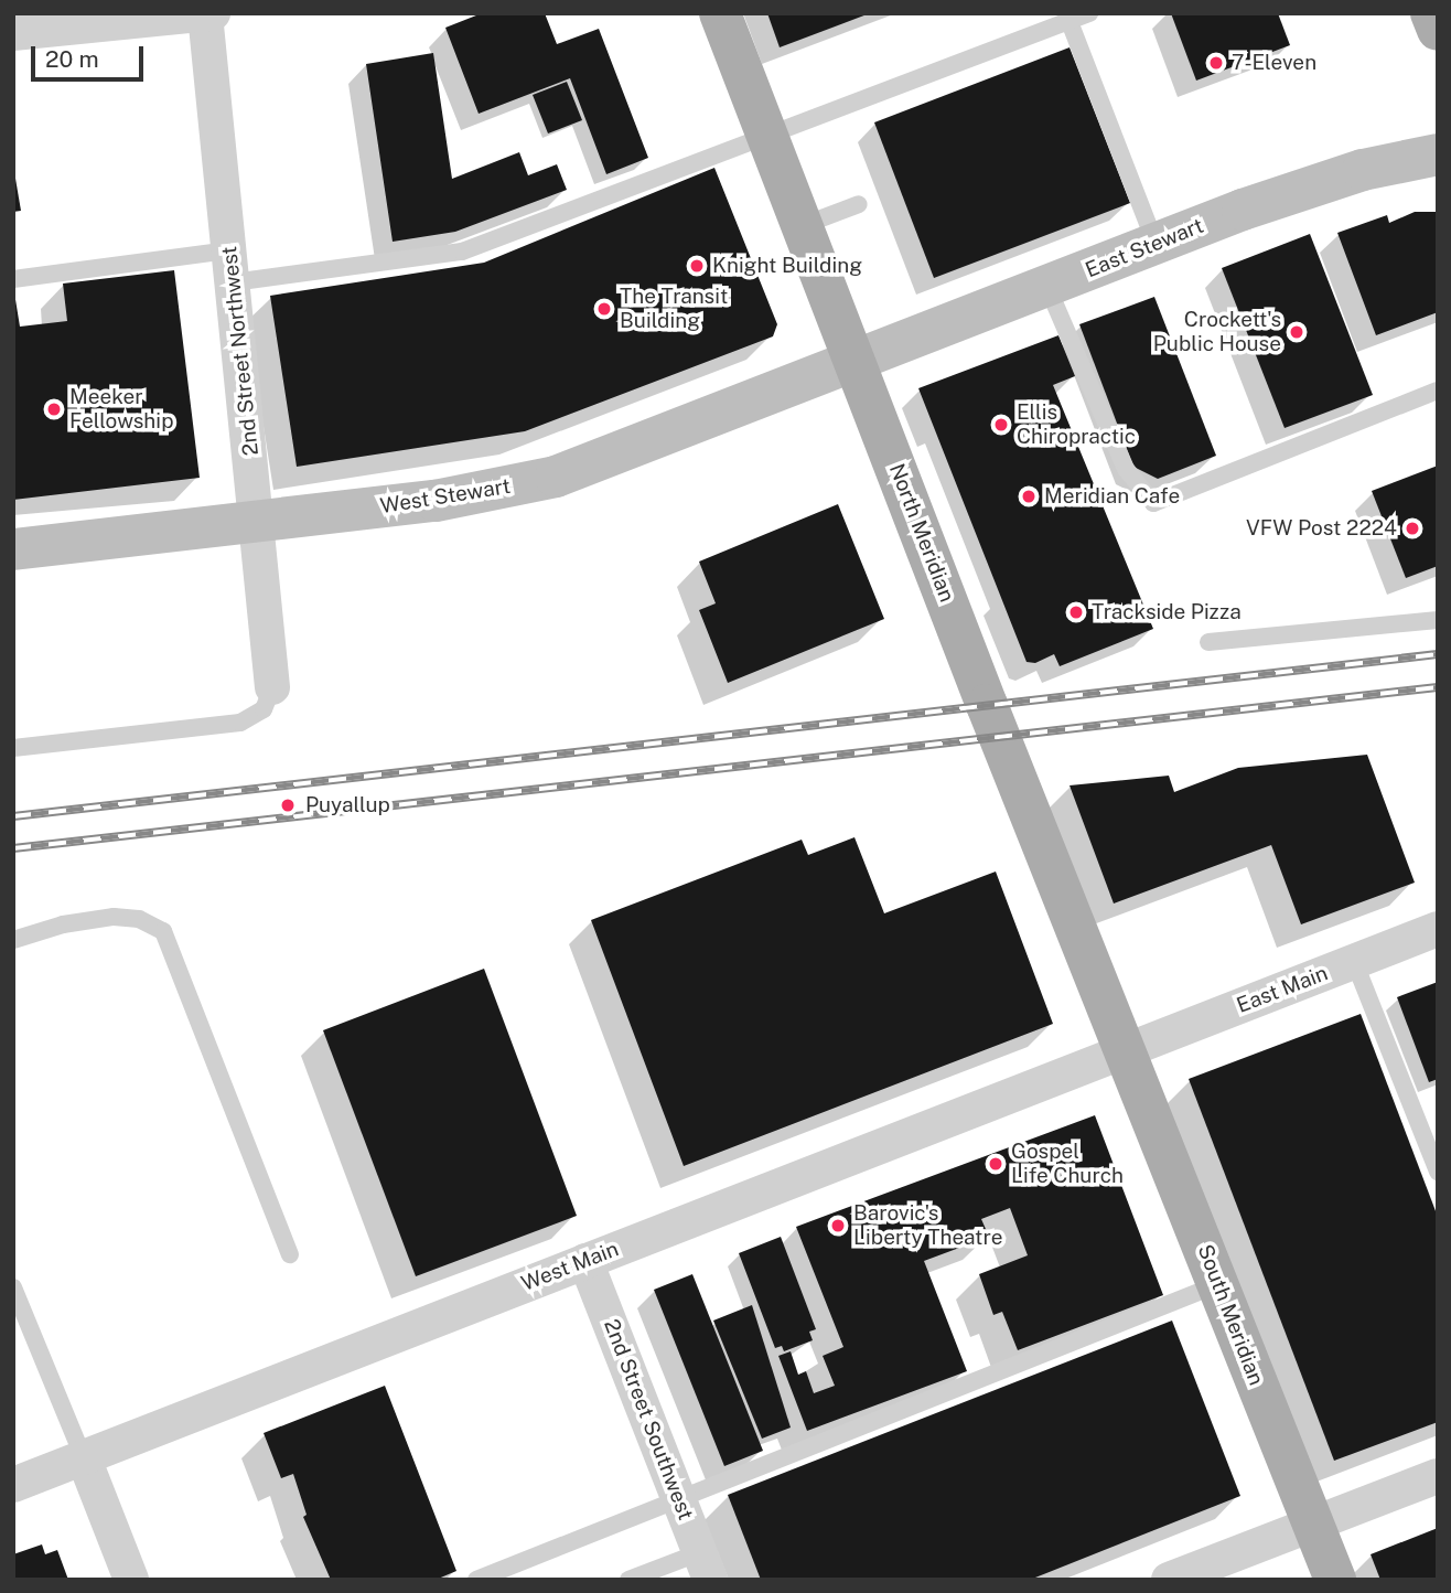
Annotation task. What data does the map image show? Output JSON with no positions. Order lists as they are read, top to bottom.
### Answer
{
  "streets": {
    "main road": ["North Meridian", "South Meridian"],
    "street": [
      "East Stewart",
      "2nd Street Northwest",
      "West Stewart",
      "East Main",
      "West Main",
      "2nd Street Southwest"
    ]
  },
  "crossings": [
    ["East Stewart", "West Stewart"],
    ["East Stewart", "North Meridian"],
    ["2nd Street Northwest", "West Stewart"],
    ["West Stewart", "North Meridian"],
    ["North Meridian", "East Main"],
    ["North Meridian", "West Main"],
    ["North Meridian", "South Meridian"],
    ["East Main", "West Main"],
    ["East Main", "South Meridian"],
    ["West Main", "South Meridian"],
    ["West Main", "2nd Street Southwest"]
  ],
  "places": [
    "7-Eleven",
    "Knight Building",
    "The Transit Building",
    "Crockett's Public House",
    "Meeker Fellowship",
    "Ellis Chiropractic",
    "Meridian Cafe",
    "VFW Post 2224",
    "Trackside Pizza",
    "Puyallup",
    "Gospel Life Church",
    "Barovic's Liberty Theatre"
  ],
  "scale_bar": "20 m"
}
